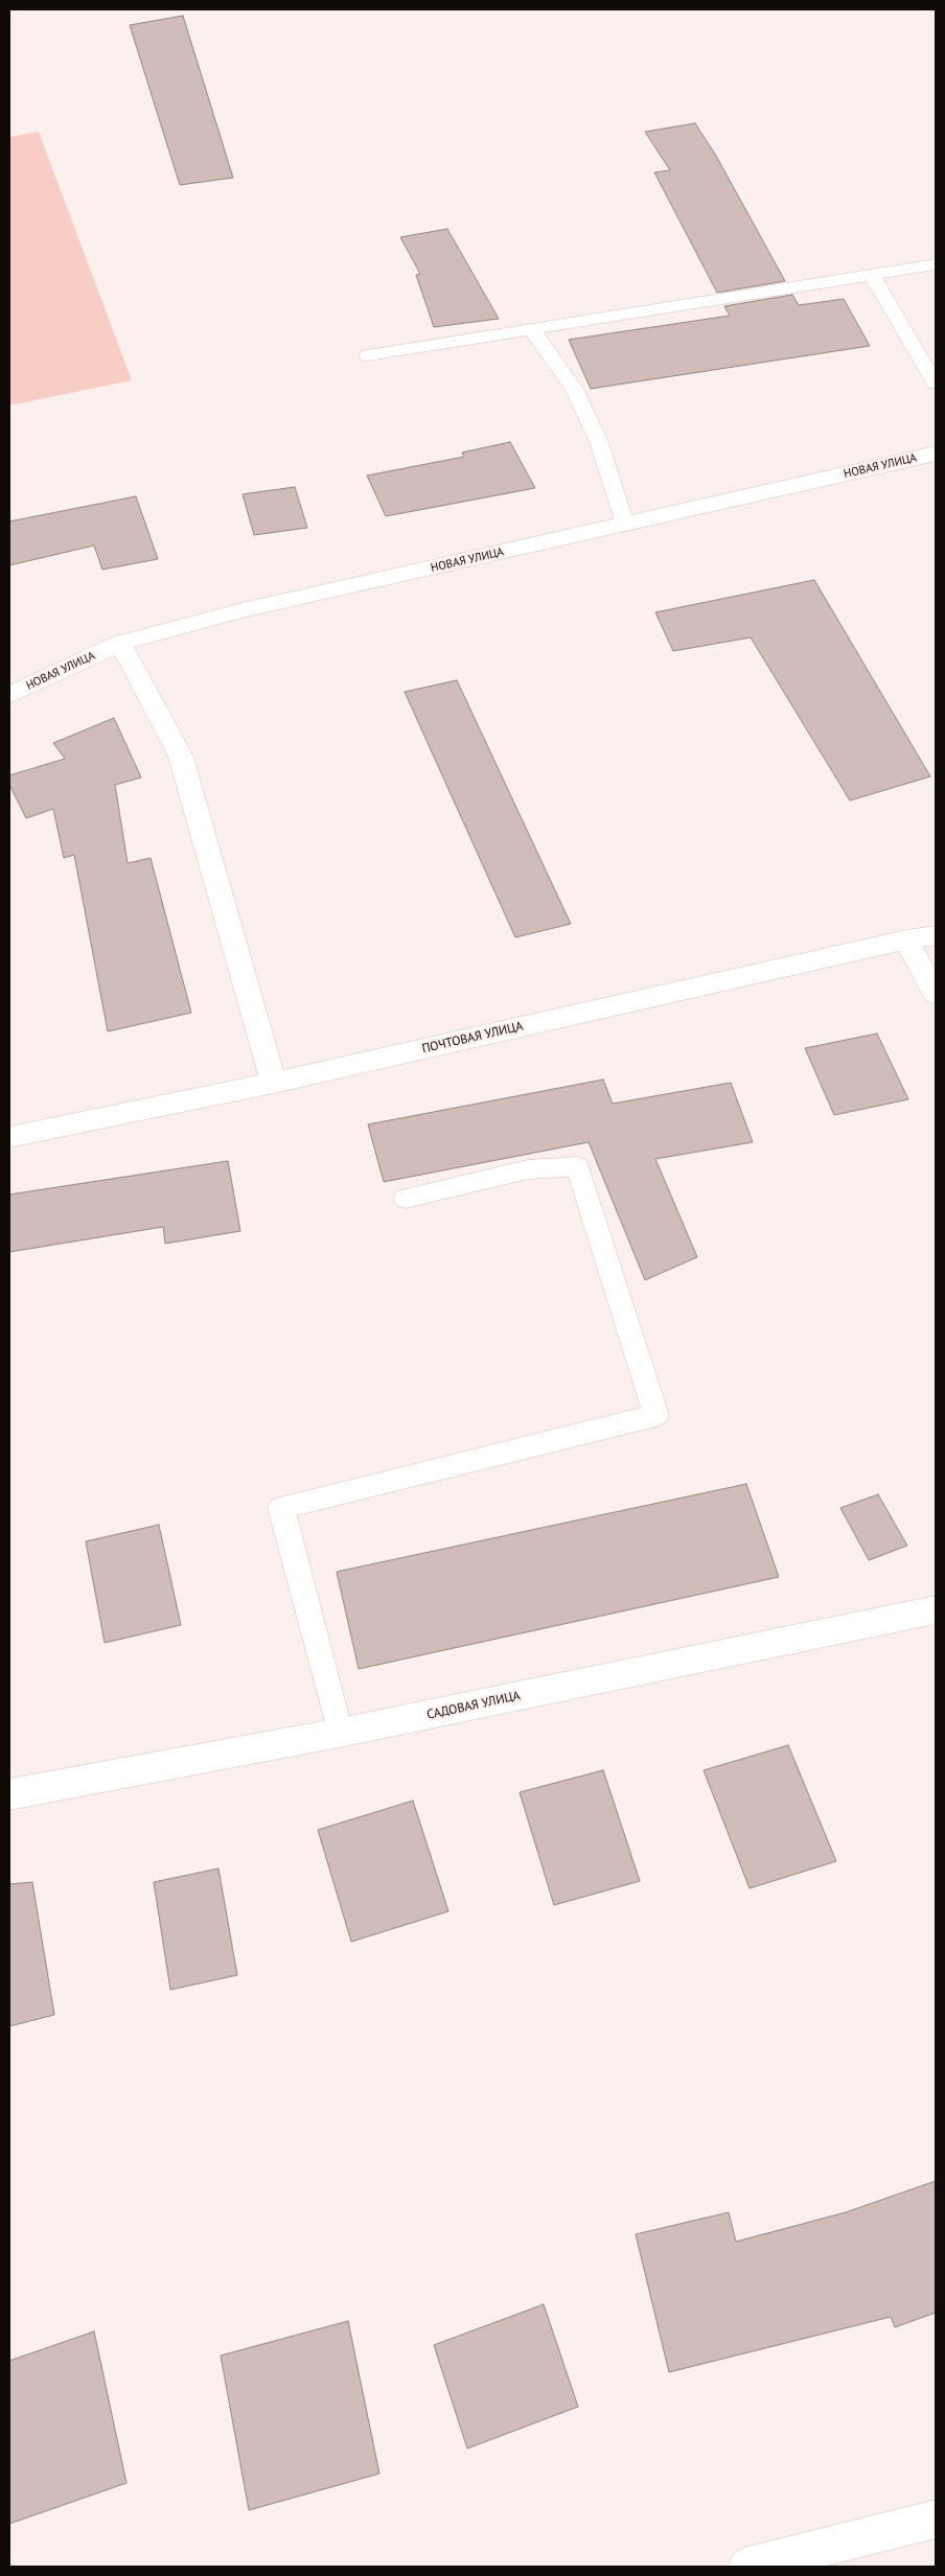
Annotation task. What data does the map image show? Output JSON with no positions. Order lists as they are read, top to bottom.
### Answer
{
  "streets": {
    "street": ["НОВАЯ УЛИЦА", "ПОЧТОВАЯ УЛИЦА", "САДОВАЯ УЛИЦА"]
  }
}
